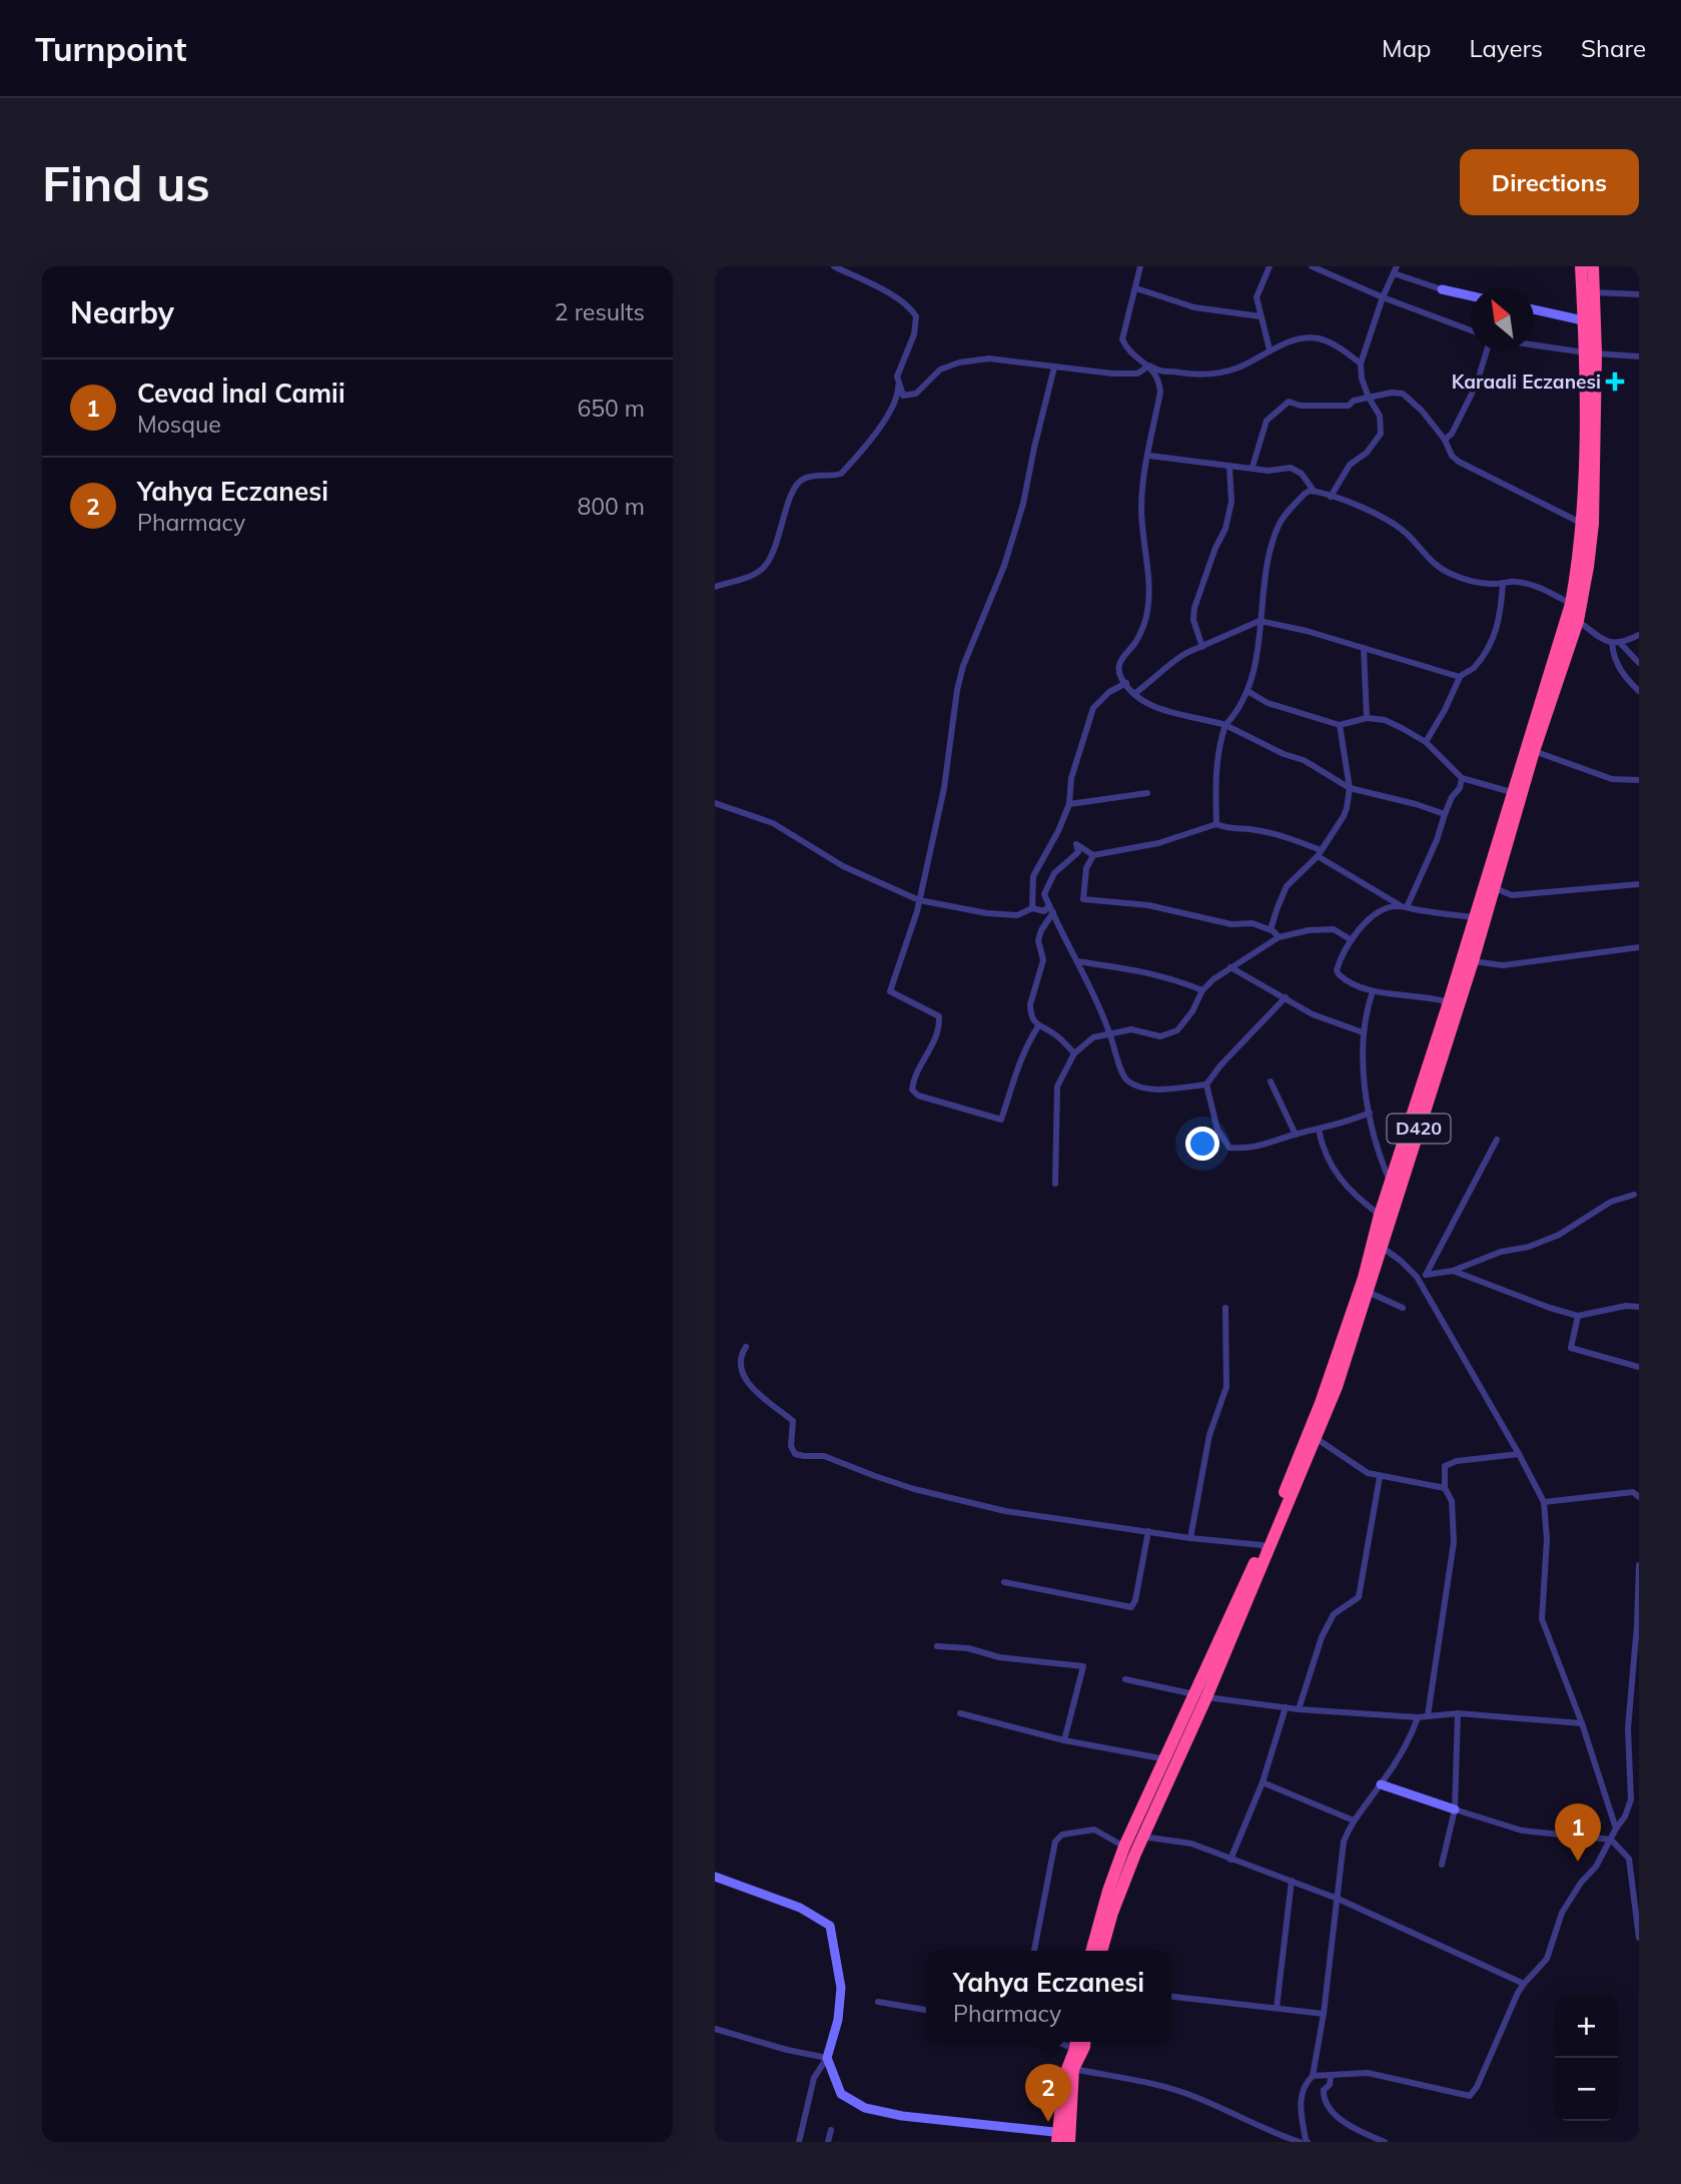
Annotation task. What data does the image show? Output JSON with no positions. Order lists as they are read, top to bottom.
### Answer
{
  "streets": {
    "highway": ["D420"]
  },
  "places": {
    "health": ["Karaali Eczanesi"]
  },
  "north": "top left",
  "page": {
    "header": "Turnpoint",
    "nav": ["Map", "Layers", "Share"],
    "buttons": "Directions",
    "title": "Find us",
    "heading": ["Nearby", "2 results"],
    "list": [
      {
        "mark": "1",
        "name": "Cevad İnal Camii",
        "note": "Mosque",
        "value": "650 m"
      },
      {
        "mark": "2",
        "name": "Yahya Eczanesi",
        "note": "Pharmacy",
        "value": "800 m"
      }
    ],
    "pins": ["1", "2"],
    "popup": ["Yahya Eczanesi", "Pharmacy"],
    "map_buttons": ["+", "−"]
  }
}
